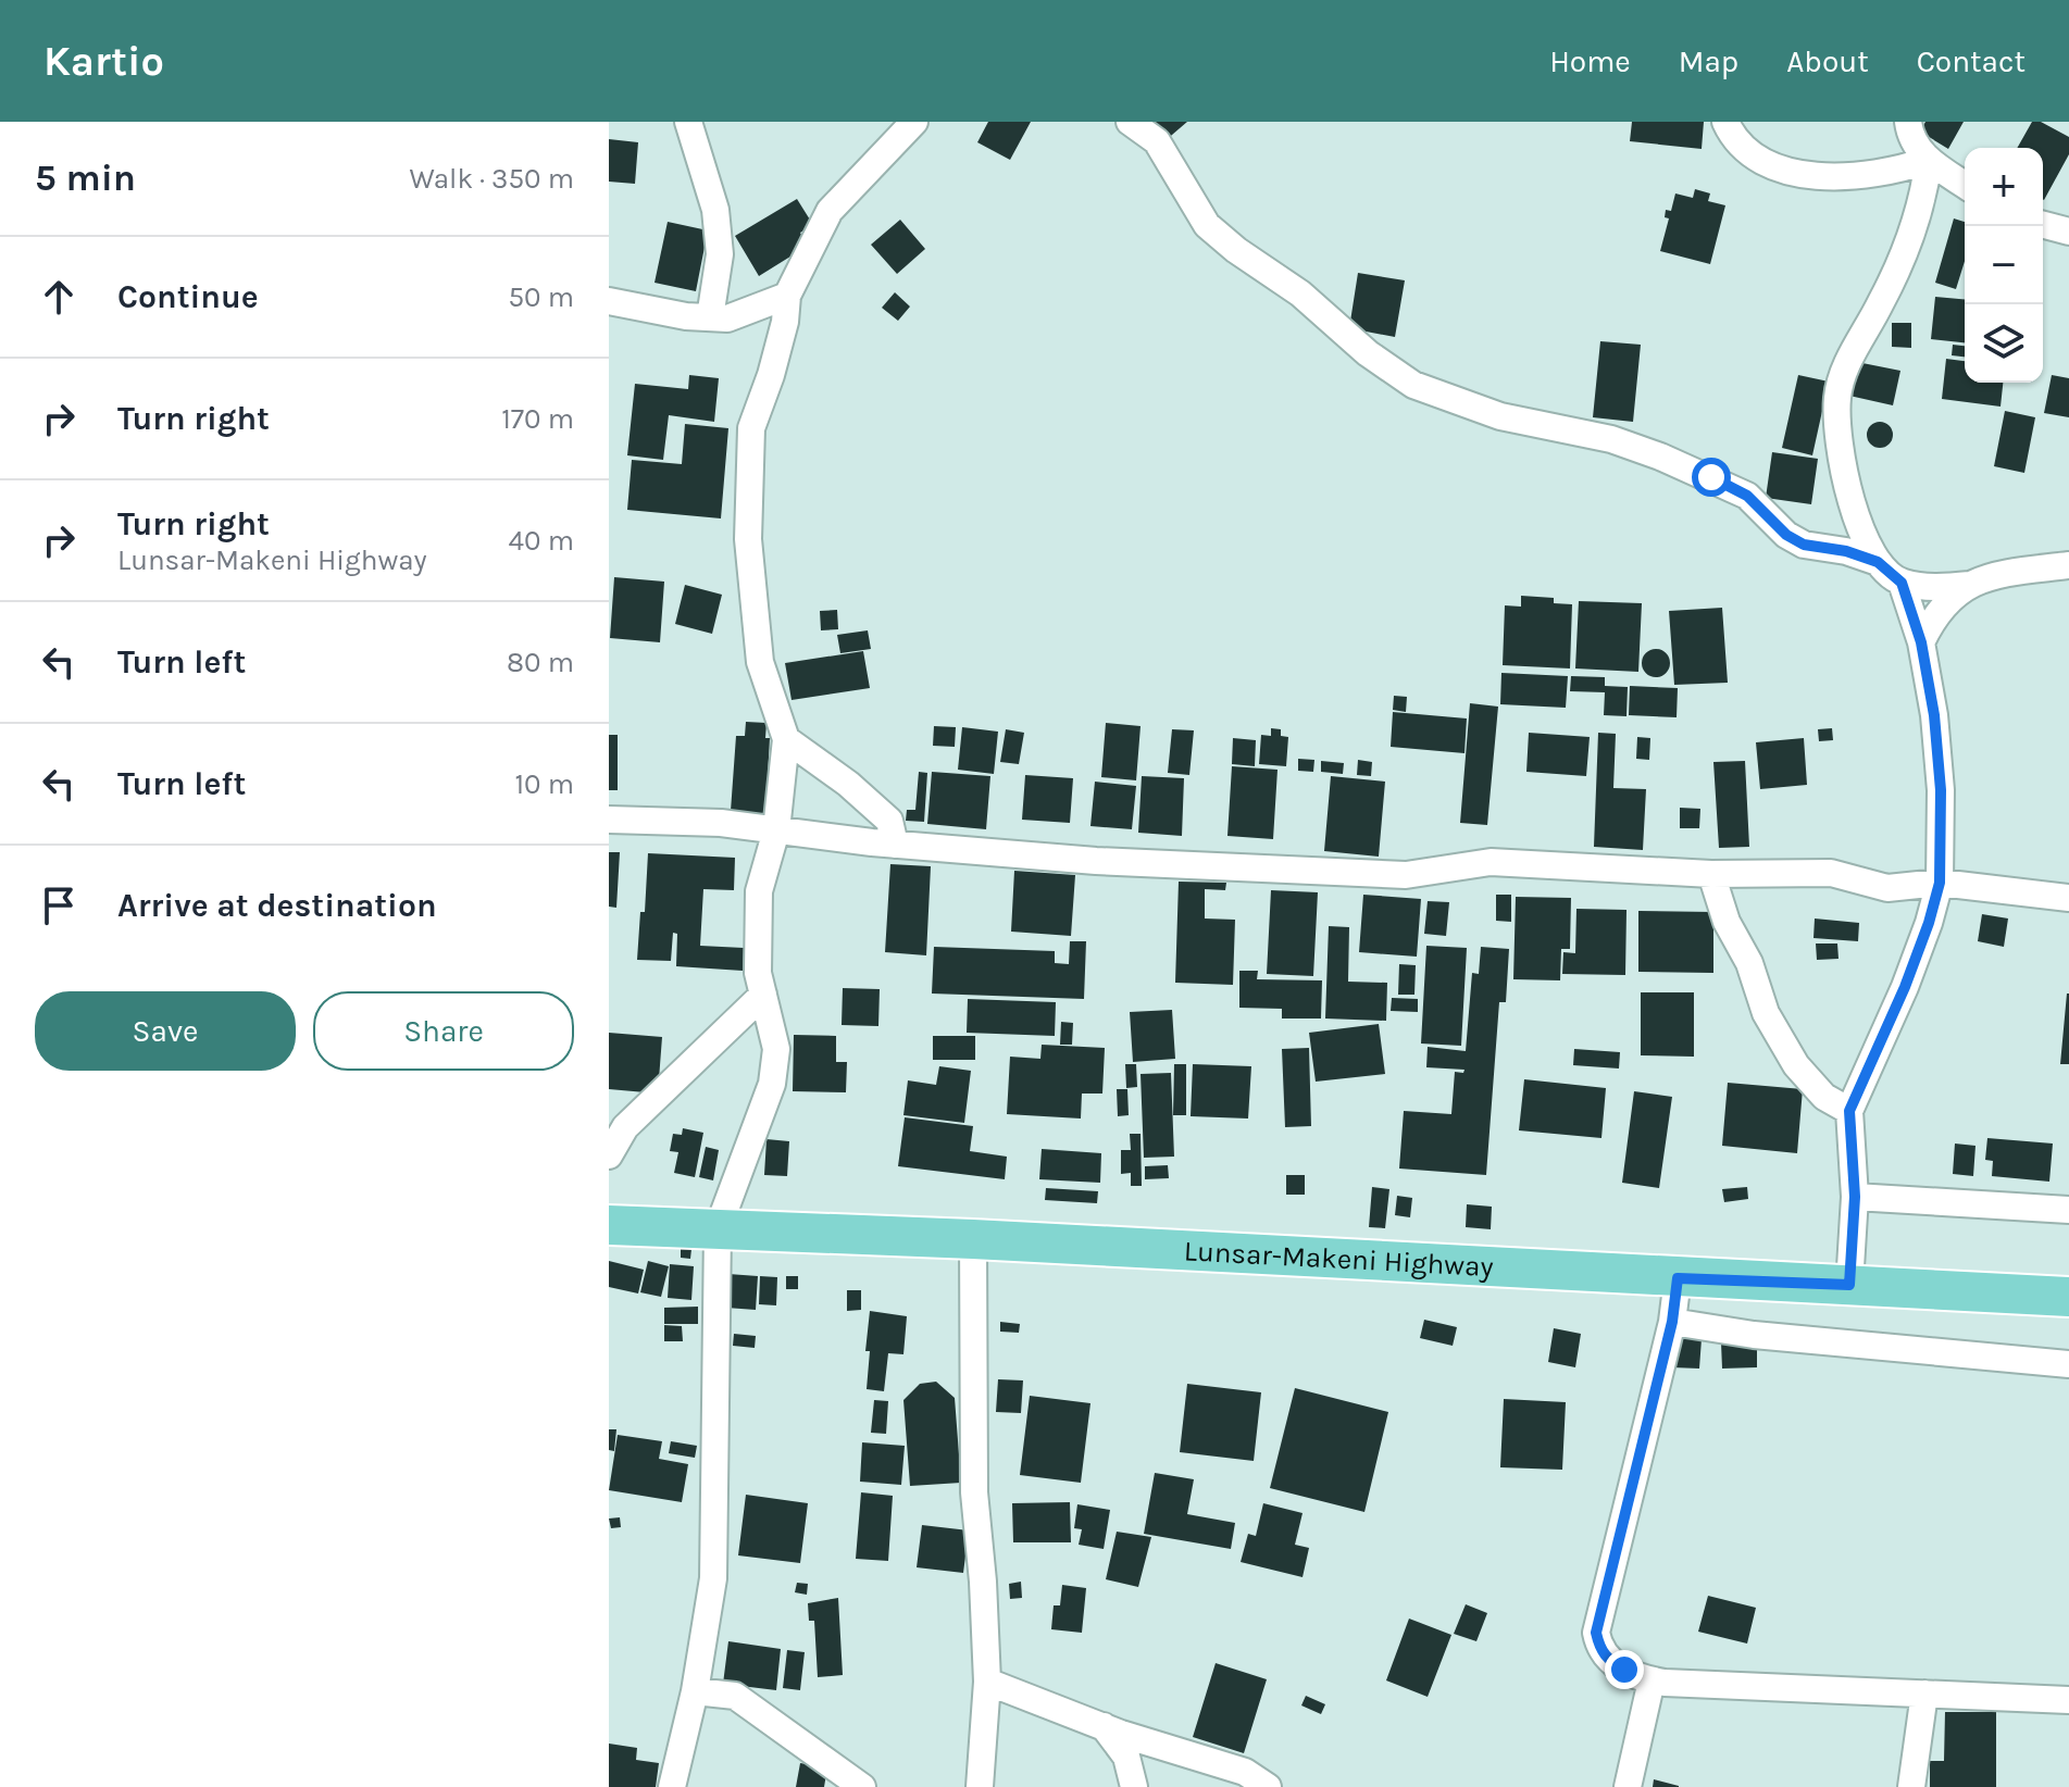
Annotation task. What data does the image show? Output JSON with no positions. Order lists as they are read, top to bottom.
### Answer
{
  "streets": {
    "main road": ["Lunsar-Makeni Highway"]
  },
  "page": {
    "header": "Kartio",
    "nav": [
      "Home",
      "Map",
      "About",
      "Contact"
    ],
    "heading": ["5 min", "Walk · 350 m"],
    "map_buttons": ["+", "−"],
    "list": [
      ["Continue", "50 m"],
      ["Turn right", "170 m"],
      ["Turn right", "Lunsar-Makeni Highway", "40 m"],
      ["Turn left", "80 m"],
      ["Turn left", "10 m"],
      "Arrive at destination"
    ],
    "buttons": ["Save", "Share"]
  }
}
